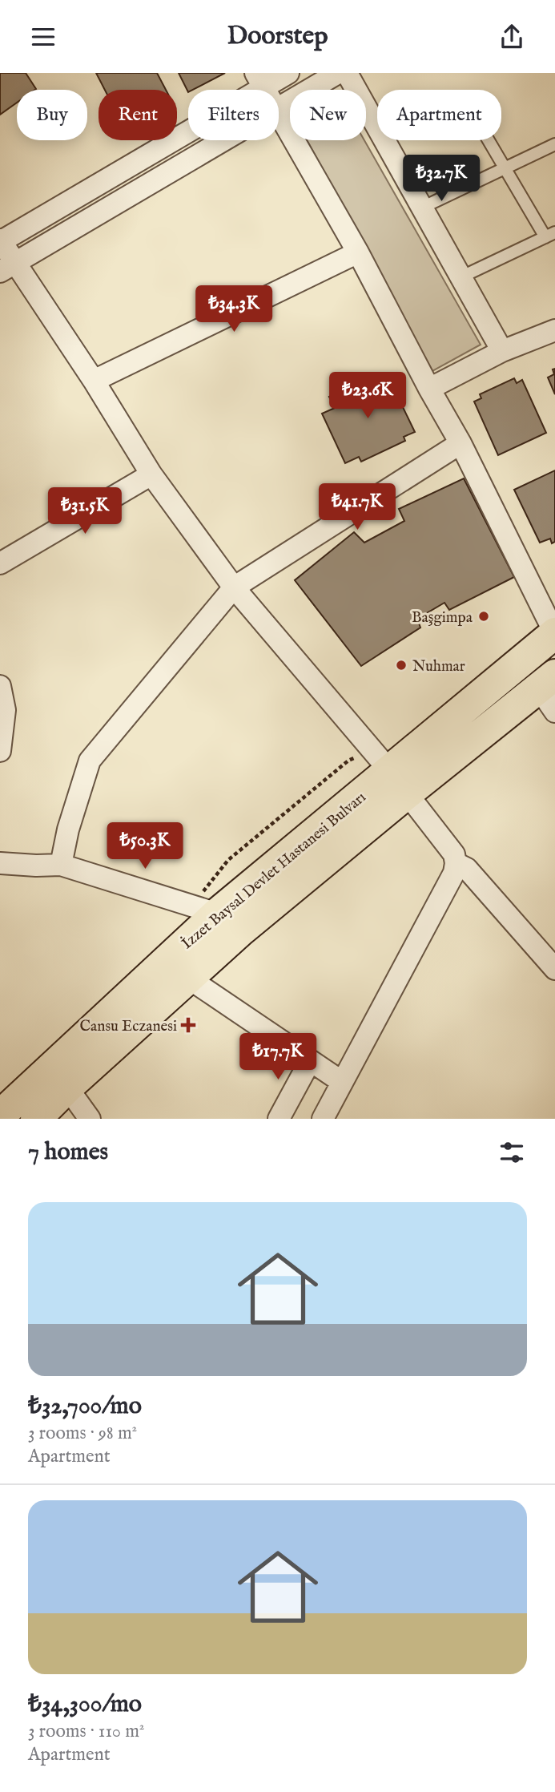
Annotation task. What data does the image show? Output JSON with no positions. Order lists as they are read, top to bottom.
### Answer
{
  "streets": {
    "main road": ["İzzet Baysal Devlet Hastanesi Bulvarı"]
  },
  "places": {
    "other": ["Başgimpa", "Nuhmar"],
    "health": ["Cansu Eczanesi"]
  },
  "page": {
    "header": "Doorstep",
    "chip": [
      "Buy",
      "Rent",
      "Filters",
      "New",
      "Apartment"
    ],
    "price": [
      "₺32.7K",
      "₺34.3K",
      "₺23.6K",
      "₺41.7K",
      "₺31.5K",
      "₺50.3K",
      "₺17.7K"
    ],
    "heading": "7 homes",
    "list": [
      {
        "name": "₺32,700/mo",
        "note": "3 rooms · 98 m² · Apartment"
      },
      {
        "name": "₺34,300/mo",
        "note": "3 rooms · 110 m² · Apartment"
      }
    ]
  }
}
